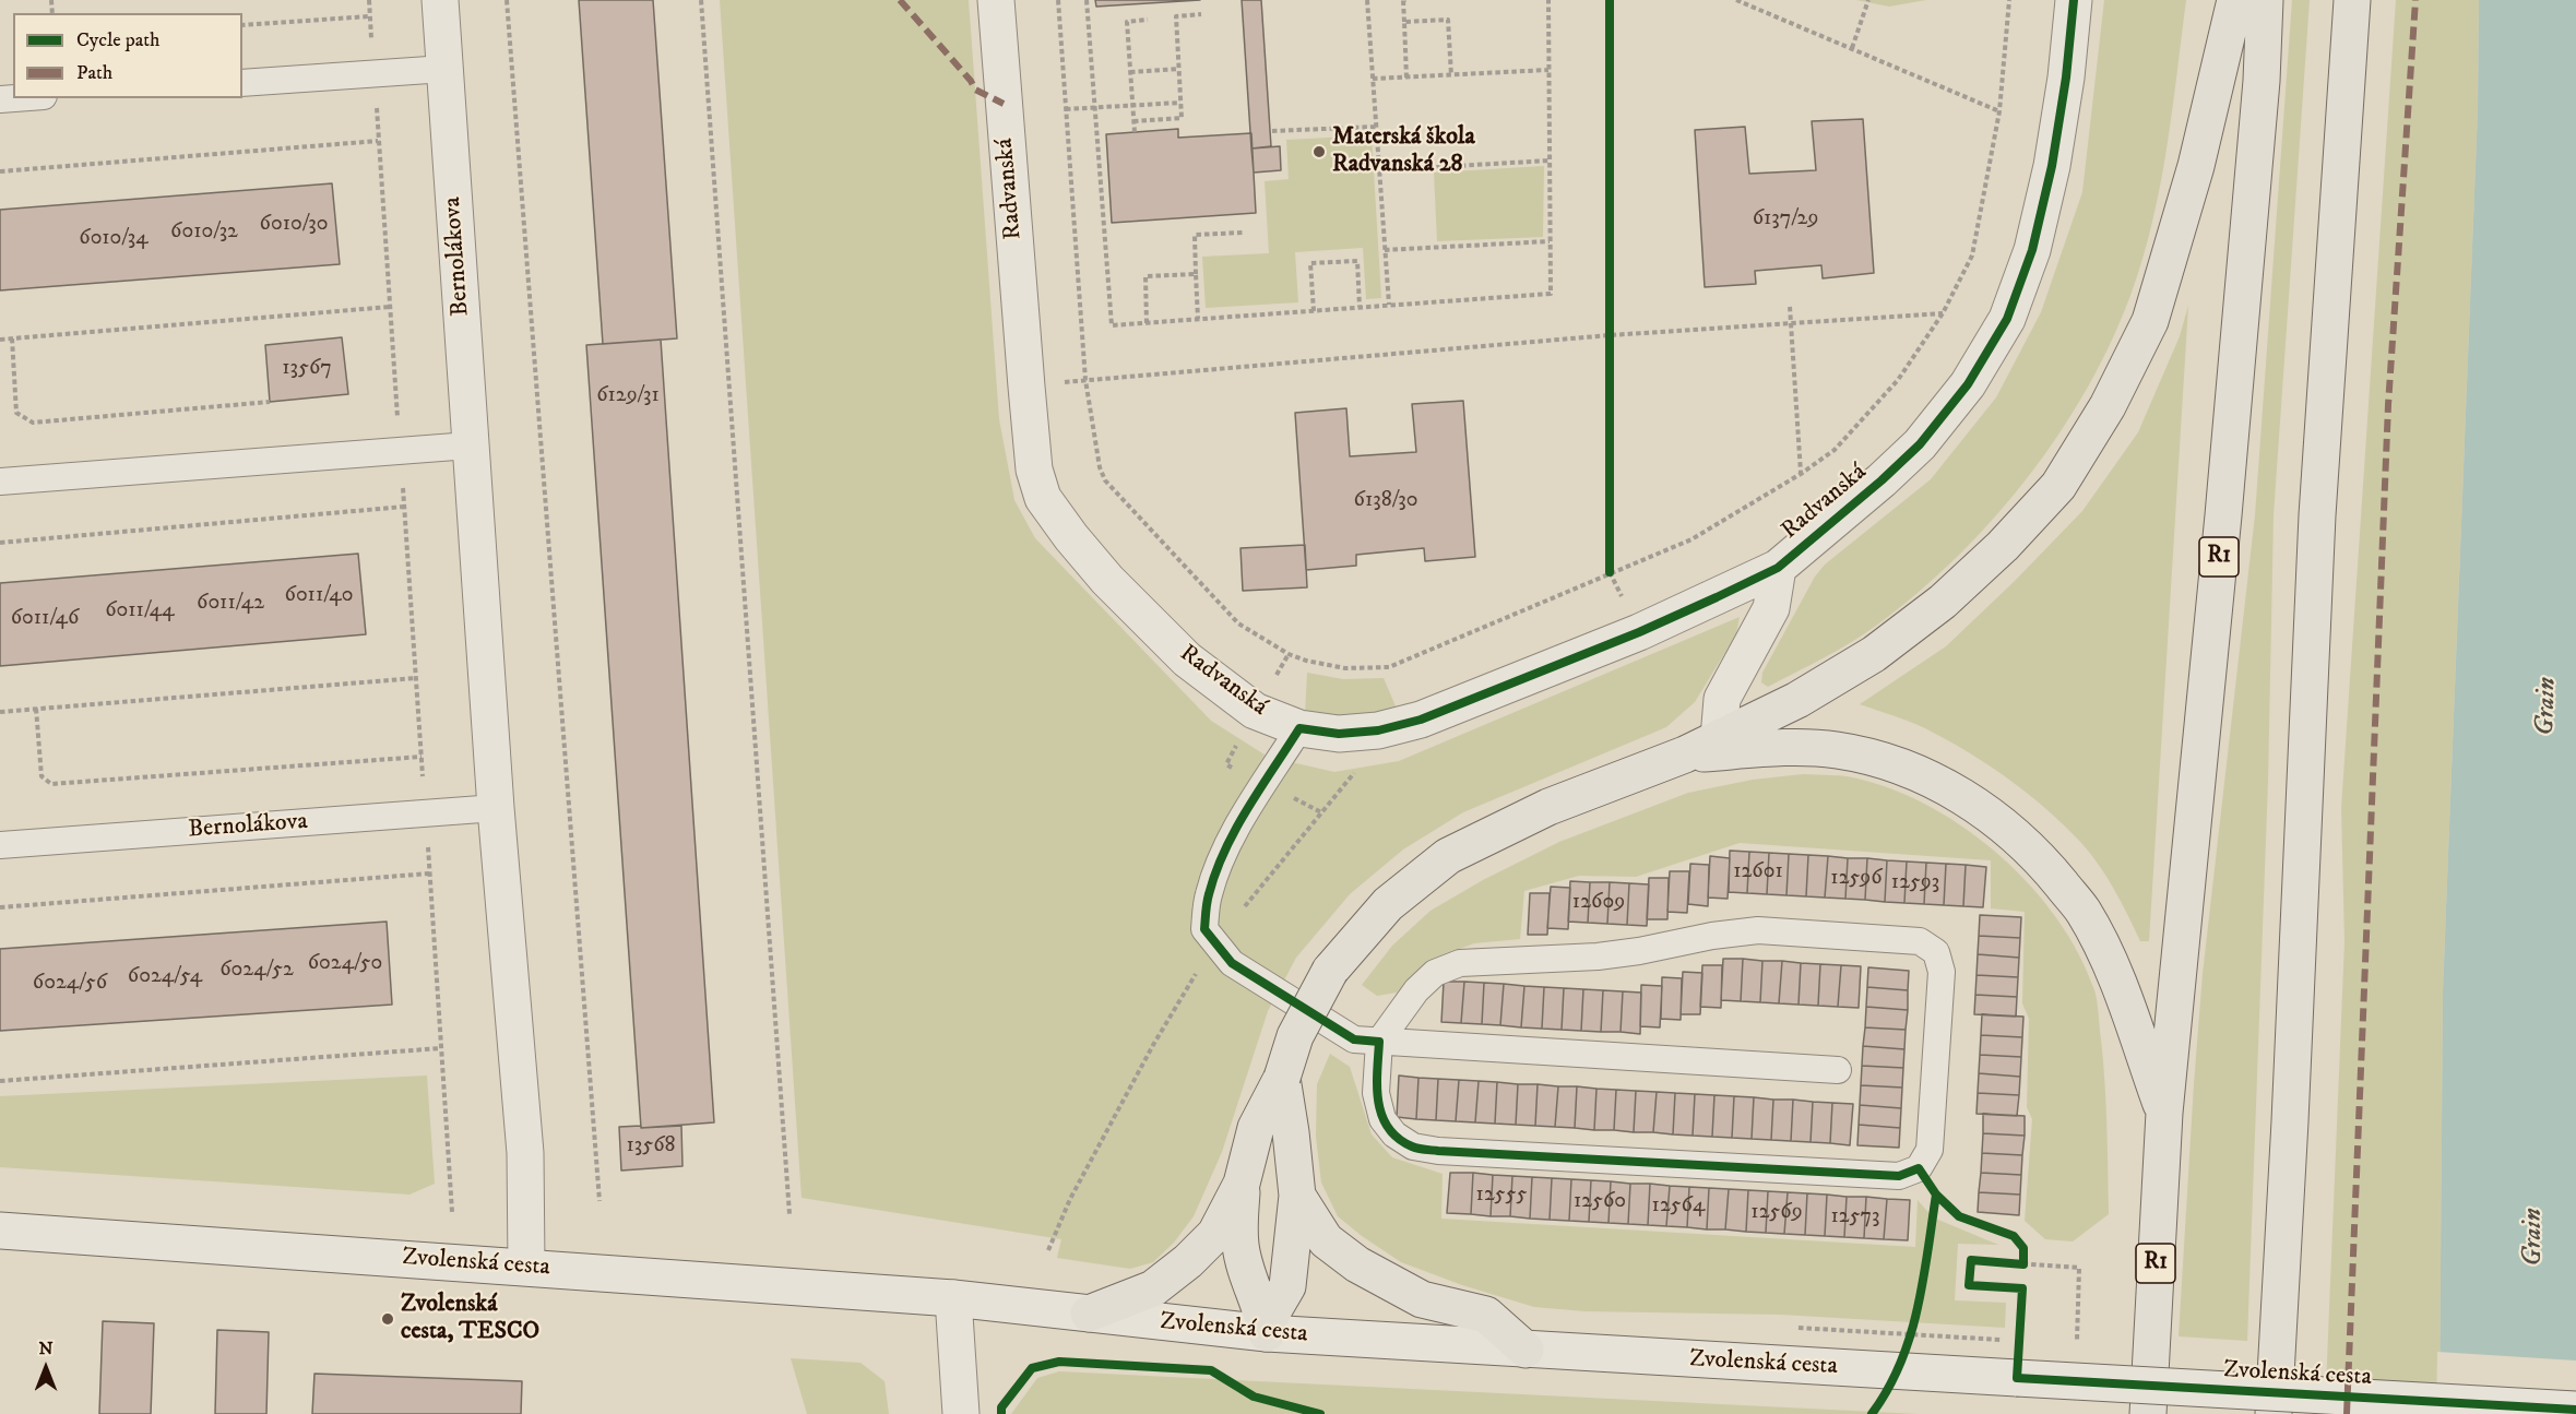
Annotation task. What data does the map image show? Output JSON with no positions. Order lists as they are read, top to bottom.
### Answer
{
  "streets": {
    "highway": ["R1"],
    "street": ["Radvanská", "Bernolákova", "Zvolenská cesta"]
  },
  "crossings": [
    ["Bernolákova", "Zvolenská cesta"]
  ],
  "water": ["Grain"],
  "places": ["Materská škola Radvanská 28", "Zvolenská cesta, TESCO"],
  "house_numbers": [
    "6137/29",
    "6010/30",
    "6010/32",
    "6010/34",
    "13567",
    "6129/31",
    "6138/30",
    "6011/40",
    "6011/42",
    "6011/44",
    "6011/46",
    "12601",
    "12596",
    "12593",
    "12609",
    "6024/50",
    "6024/52",
    "6024/54",
    "6024/56",
    "13568",
    "12555",
    "12560",
    "12564",
    "12569",
    "12573"
  ],
  "legend": ["Cycle path", "Path"],
  "north": "top"
}
